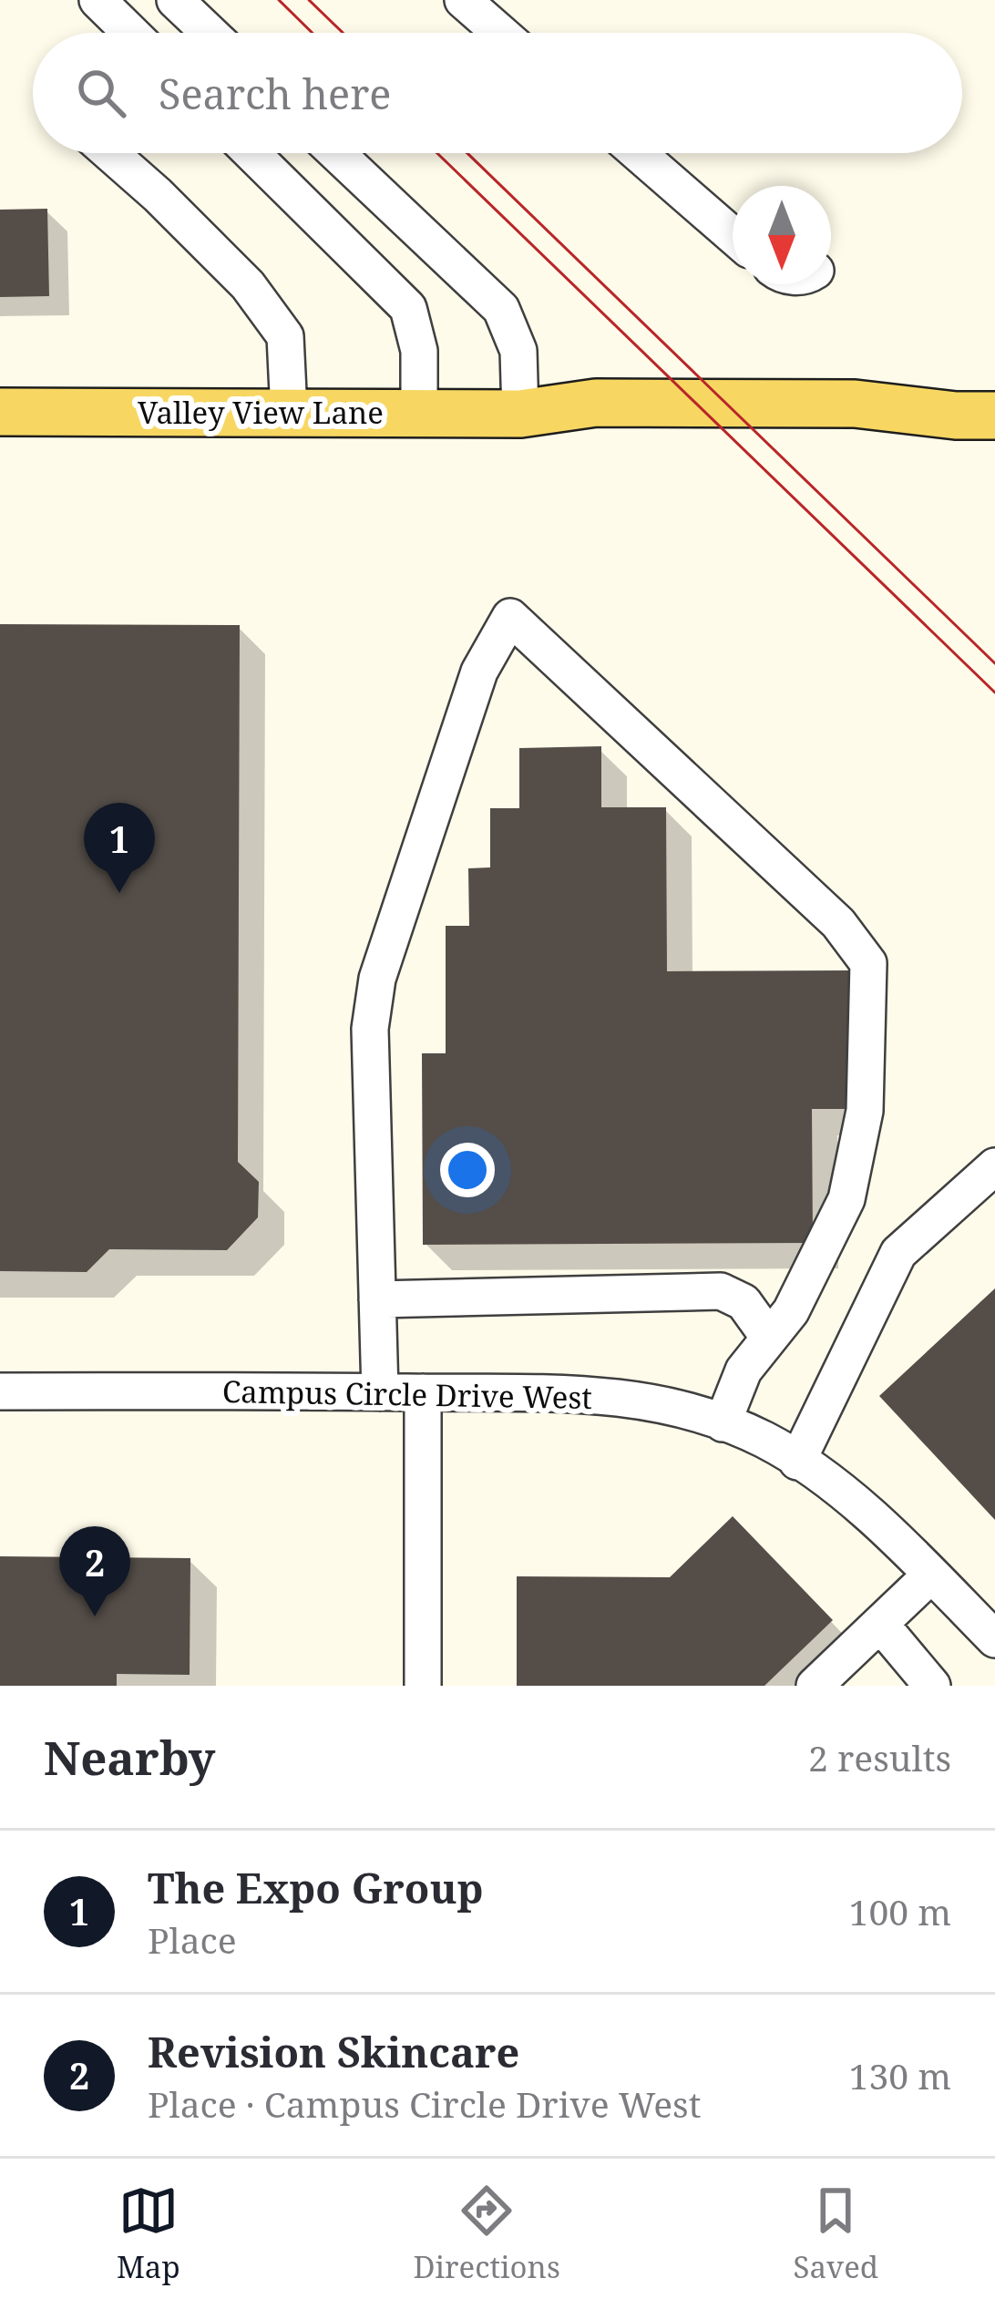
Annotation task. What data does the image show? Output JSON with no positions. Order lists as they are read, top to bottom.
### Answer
{
  "streets": {
    "main road": ["Valley View Lane"],
    "street": ["Campus Circle Drive West"]
  },
  "north": "bottom",
  "page": {
    "search": "Search here",
    "pins": ["1", "2"],
    "heading": ["Nearby", "2 results"],
    "list": [
      {
        "mark": "1",
        "name": "The Expo Group",
        "note": "Place",
        "value": "100 m"
      },
      {
        "mark": "2",
        "name": "Revision Skincare",
        "note": "Place · Campus Circle Drive West",
        "value": "130 m"
      }
    ],
    "nav": ["Map", "Directions", "Saved"]
  }
}
